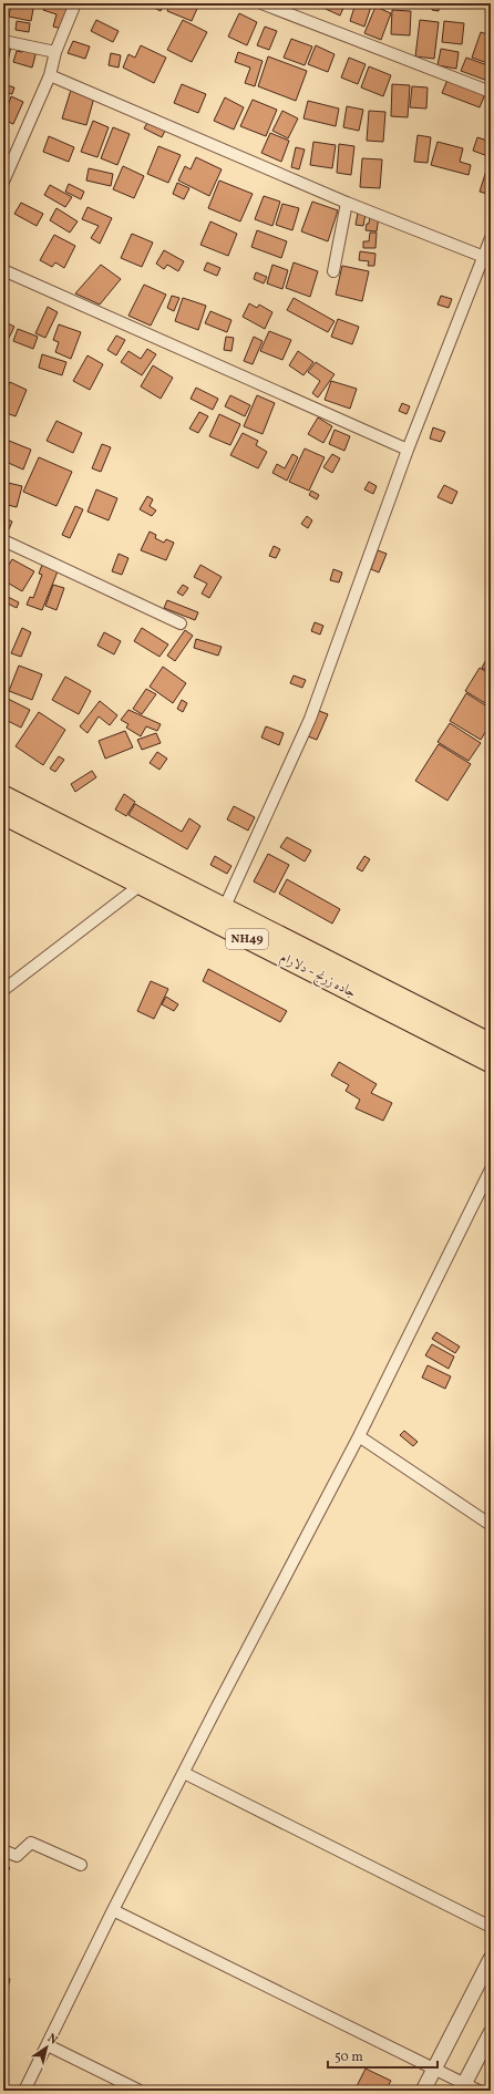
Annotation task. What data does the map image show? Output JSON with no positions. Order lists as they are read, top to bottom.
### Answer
{
  "streets": {
    "highway": ["NH49", "جاده زرنج - دلارام"]
  },
  "scale_bar": "50 m",
  "north": "top right"
}
